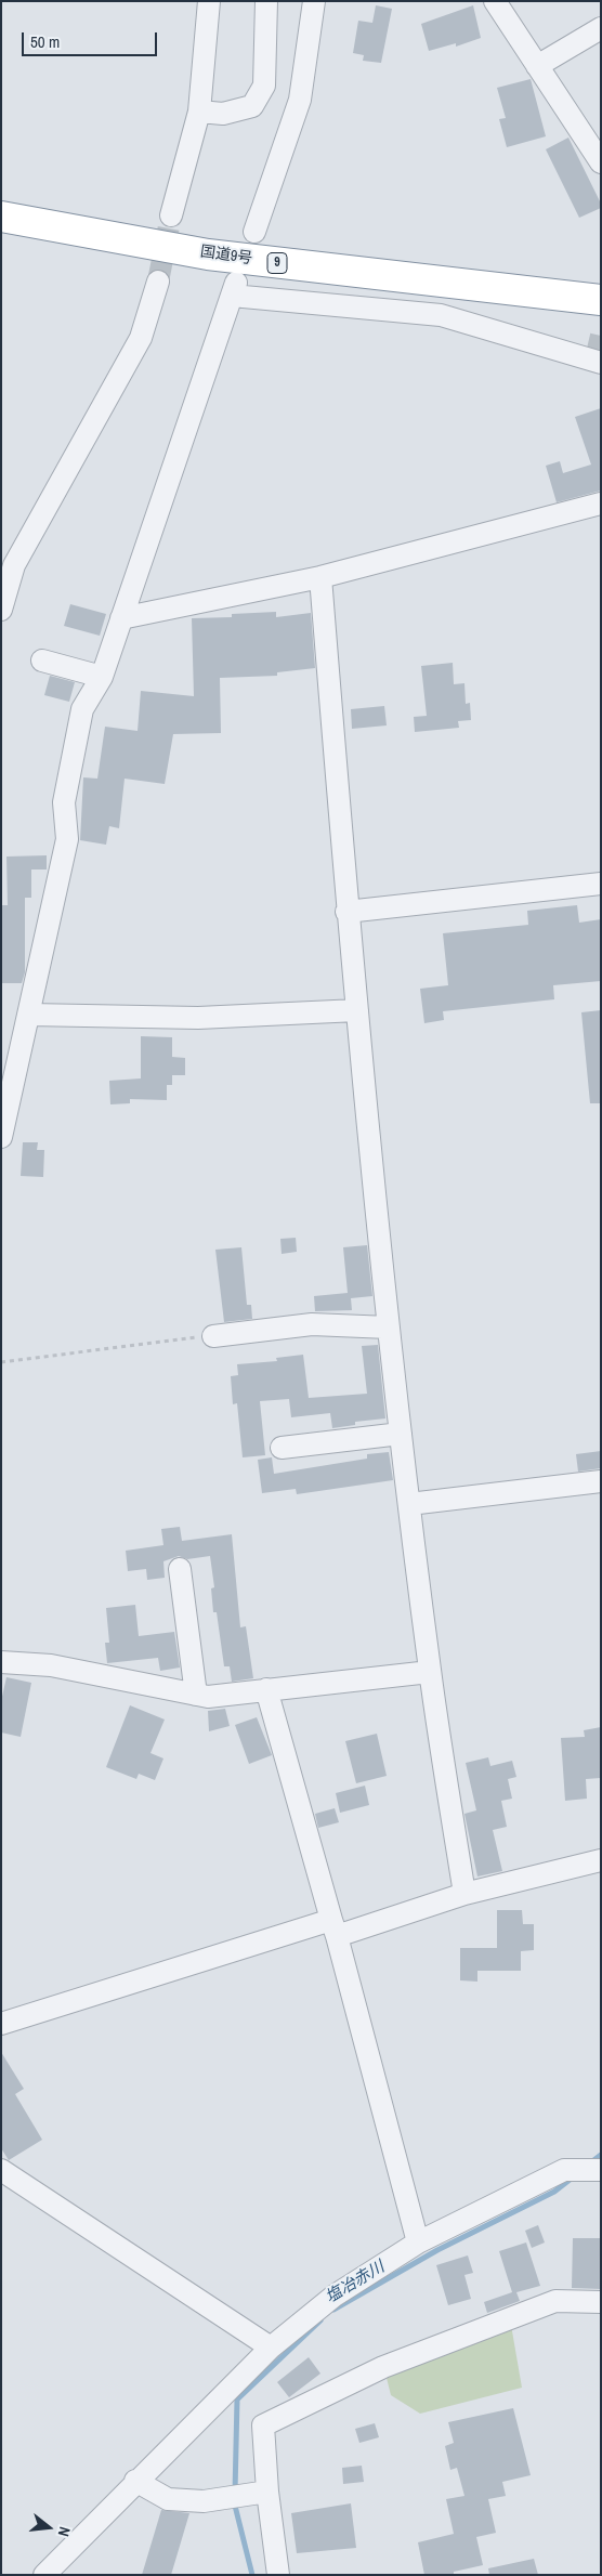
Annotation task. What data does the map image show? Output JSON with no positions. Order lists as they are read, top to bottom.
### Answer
{
  "streets": {
    "highway": ["国道9号", "9"]
  },
  "water": ["塩冶赤川"],
  "scale_bar": "50 m",
  "north": "right"
}
